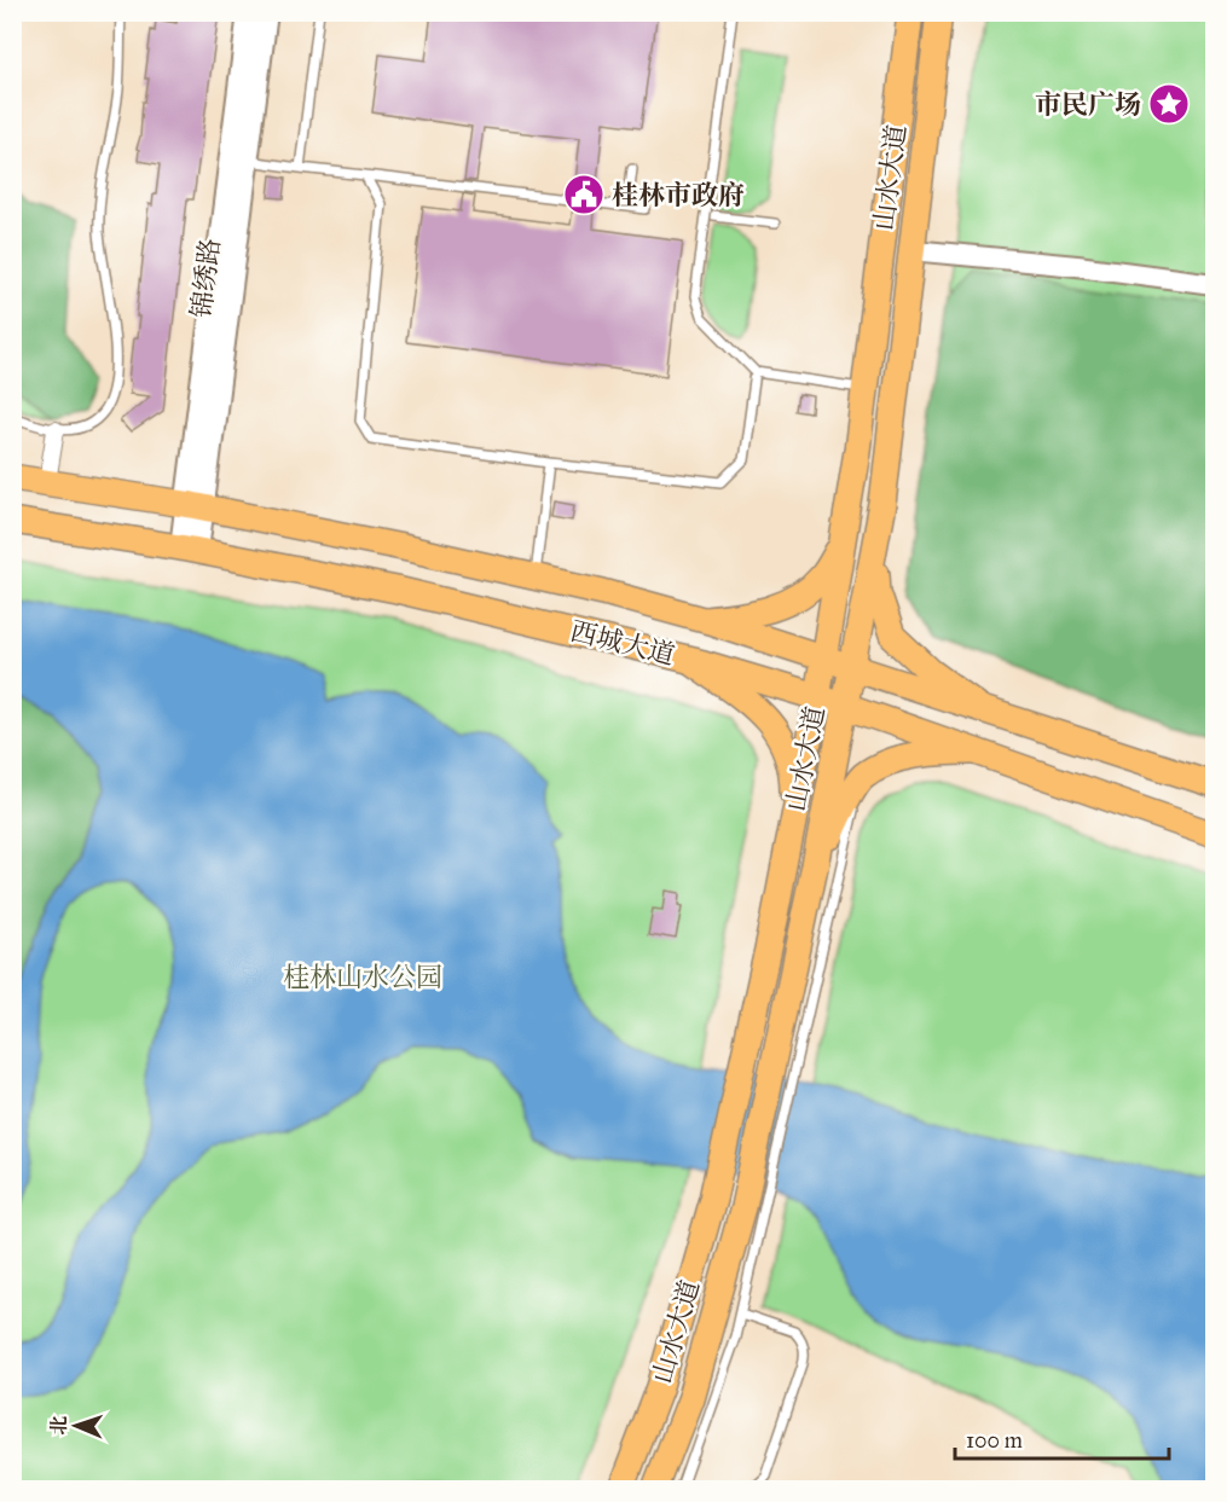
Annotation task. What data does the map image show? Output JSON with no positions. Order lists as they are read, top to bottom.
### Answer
{
  "streets": {
    "main road": ["山水大道", "西城大道"],
    "street": ["锦绣路"]
  },
  "crossings": [
    ["山水大道", "西城大道"],
    ["锦绣路", "西城大道"]
  ],
  "parks": ["桂林山水公园"],
  "places": {
    "place": ["市民广场"],
    "public building": ["桂林市政府"]
  },
  "scale_bar": "100 m",
  "north": "left"
}
